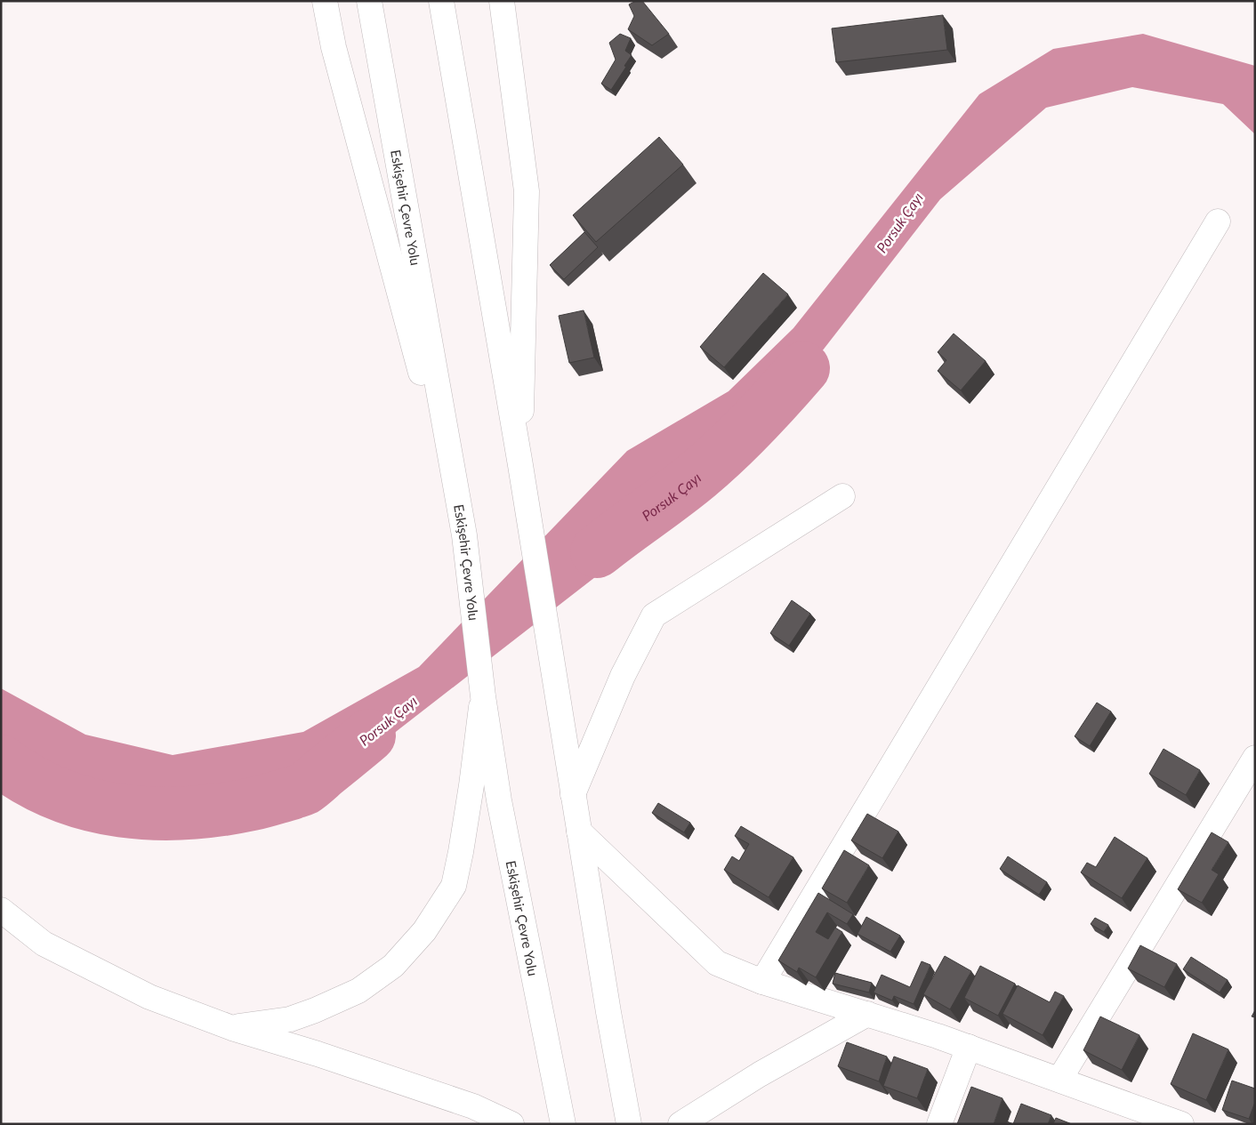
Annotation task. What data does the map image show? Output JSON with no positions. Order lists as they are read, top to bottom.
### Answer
{
  "streets": {
    "main road": ["Eskişehir Çevre Yolu"]
  },
  "water": ["Porsuk Çayı"]
}
